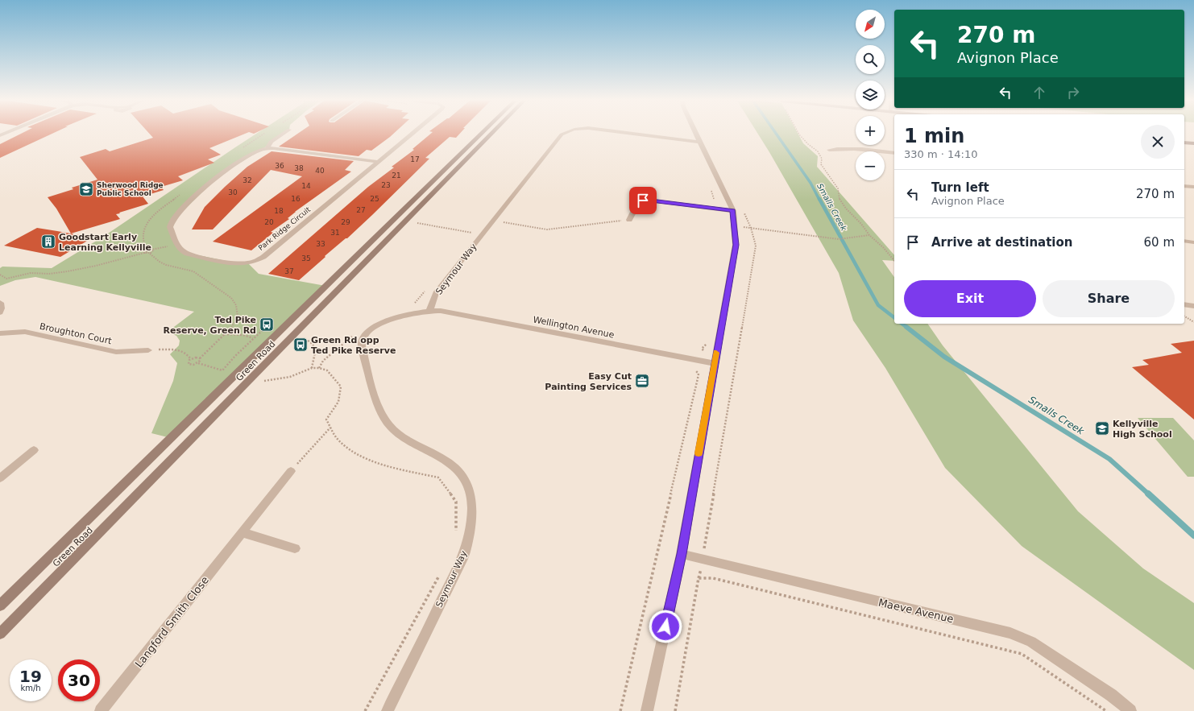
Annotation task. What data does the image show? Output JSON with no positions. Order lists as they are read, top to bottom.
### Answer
{
  "streets": {
    "main road": ["Green Road"],
    "street": [
      "Park Ridge Circuit",
      "Seymour Way",
      "Wellington Avenue",
      "Broughton Court",
      "Maeve Avenue",
      "Langford Smith Close"
    ]
  },
  "crossings": [
    ["Seymour Way", "Wellington Avenue"]
  ],
  "water": ["Smalls Creek"],
  "places": {
    "school or university": ["Sherwood Ridge Public School", "Kellyville High School"],
    "building": ["Goodstart Early Learning Kellyville"],
    "bus stop": ["Ted Pike Reserve, Green Rd", "Green Rd opp Ted Pike Reserve"],
    "office": ["Easy Cut Painting Services"]
  },
  "house_numbers": [
    "17",
    "36",
    "38",
    "40",
    "21",
    "32",
    "23",
    "14",
    "30",
    "16",
    "25",
    "27",
    "18",
    "20",
    "29",
    "31",
    "33",
    "35",
    "37"
  ],
  "north": "bottom left",
  "page": {
    "map_buttons": ["+", "−"],
    "turn": ["270 m", "Avignon Place"],
    "heading": ["1 min", "330 m · 14:10"],
    "list": [
      {
        "name": "Turn left",
        "note": "Avignon Place",
        "value": "270 m"
      },
      {
        "name": "Arrive at destination",
        "value": "60 m"
      }
    ],
    "buttons": ["Exit", "Share"],
    "speed": "19 km/h",
    "limit": "30"
  }
}
